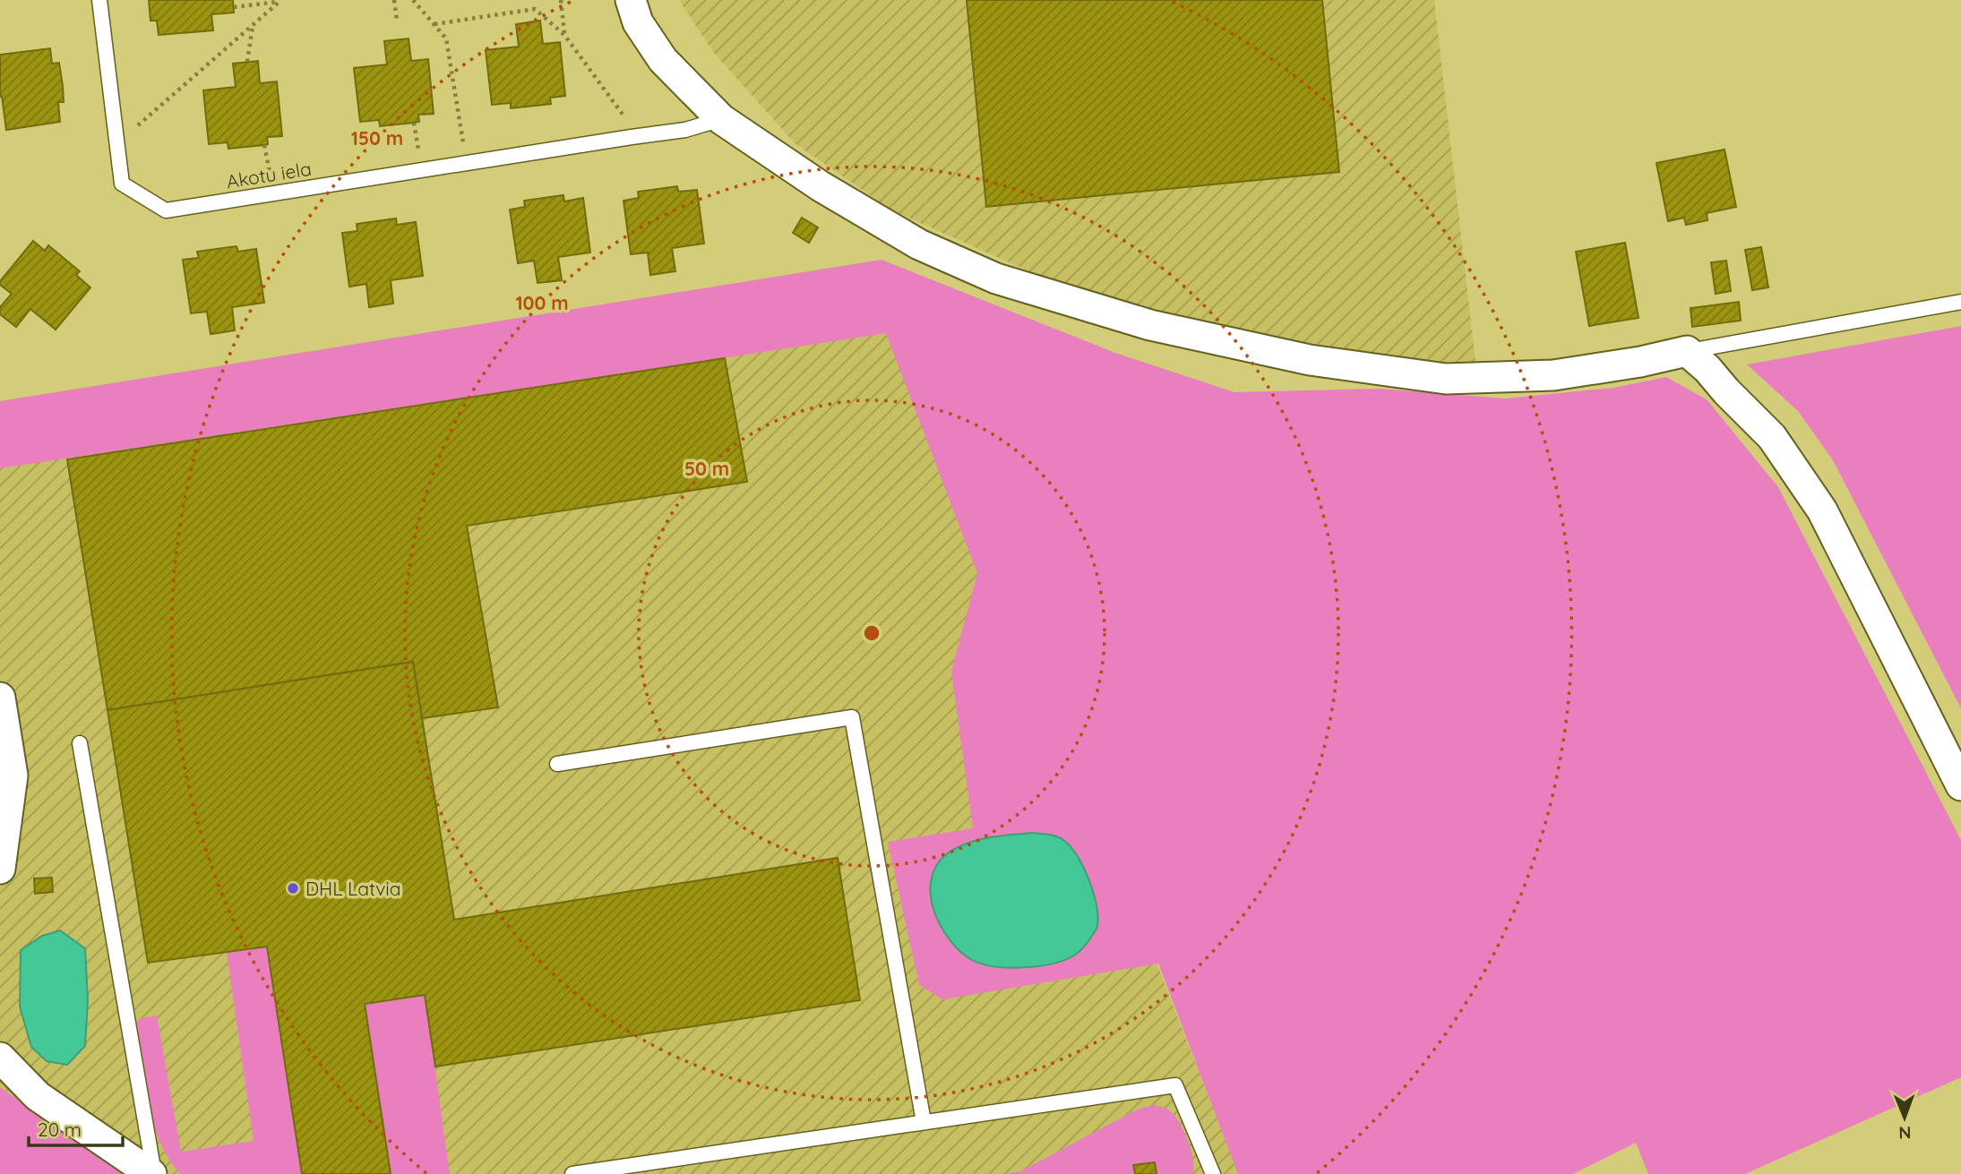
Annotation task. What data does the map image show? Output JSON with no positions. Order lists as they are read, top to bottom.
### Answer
{
  "streets": {
    "lane": ["Akotu iela"]
  },
  "places": ["DHL Latvia"],
  "scale_bar": "20 m",
  "north": "bottom",
  "rings": ["150 m", "100 m", "50 m"]
}
